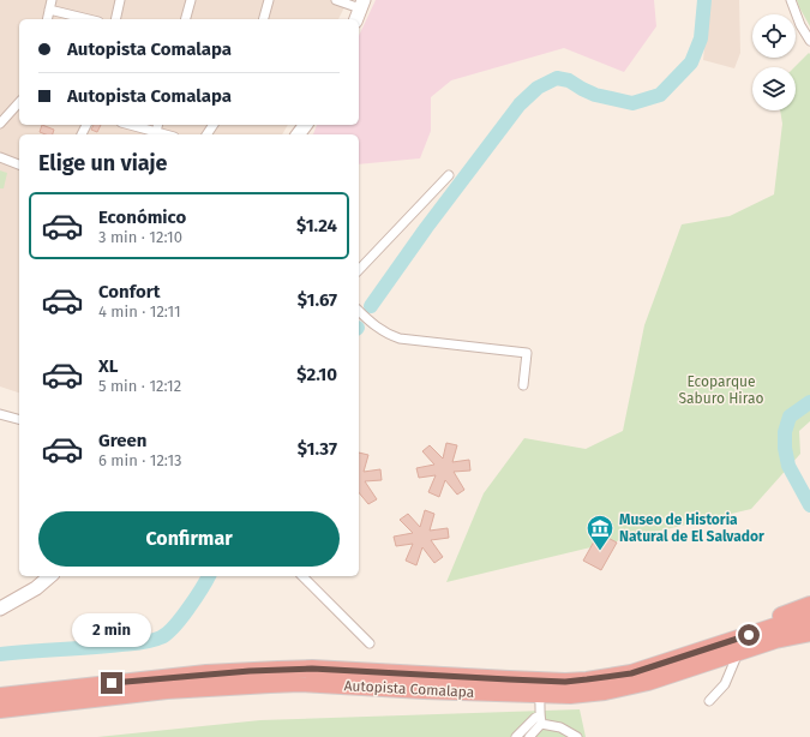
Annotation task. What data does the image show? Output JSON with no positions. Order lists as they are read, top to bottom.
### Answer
{
  "streets": {
    "highway": ["Autopista Comalapa"]
  },
  "parks": ["Ecoparque Saburo Hirao"],
  "places": {
    "museum": ["Museo de Historia Natural de El Salvador"]
  },
  "page": {
    "banner": ["Autopista Comalapa", "Autopista Comalapa"],
    "heading": "Elige un viaje",
    "list": [
      {
        "name": "Económico",
        "note": "3 min · 12:10",
        "value": "$1.24"
      },
      {
        "name": "Confort",
        "note": "4 min · 12:11",
        "value": "$1.67"
      },
      {
        "name": "XL",
        "note": "5 min · 12:12",
        "value": "$2.10"
      },
      {
        "name": "Green",
        "note": "6 min · 12:13",
        "value": "$1.37"
      }
    ],
    "buttons": "Confirmar",
    "bubble": "2 min"
  }
}
